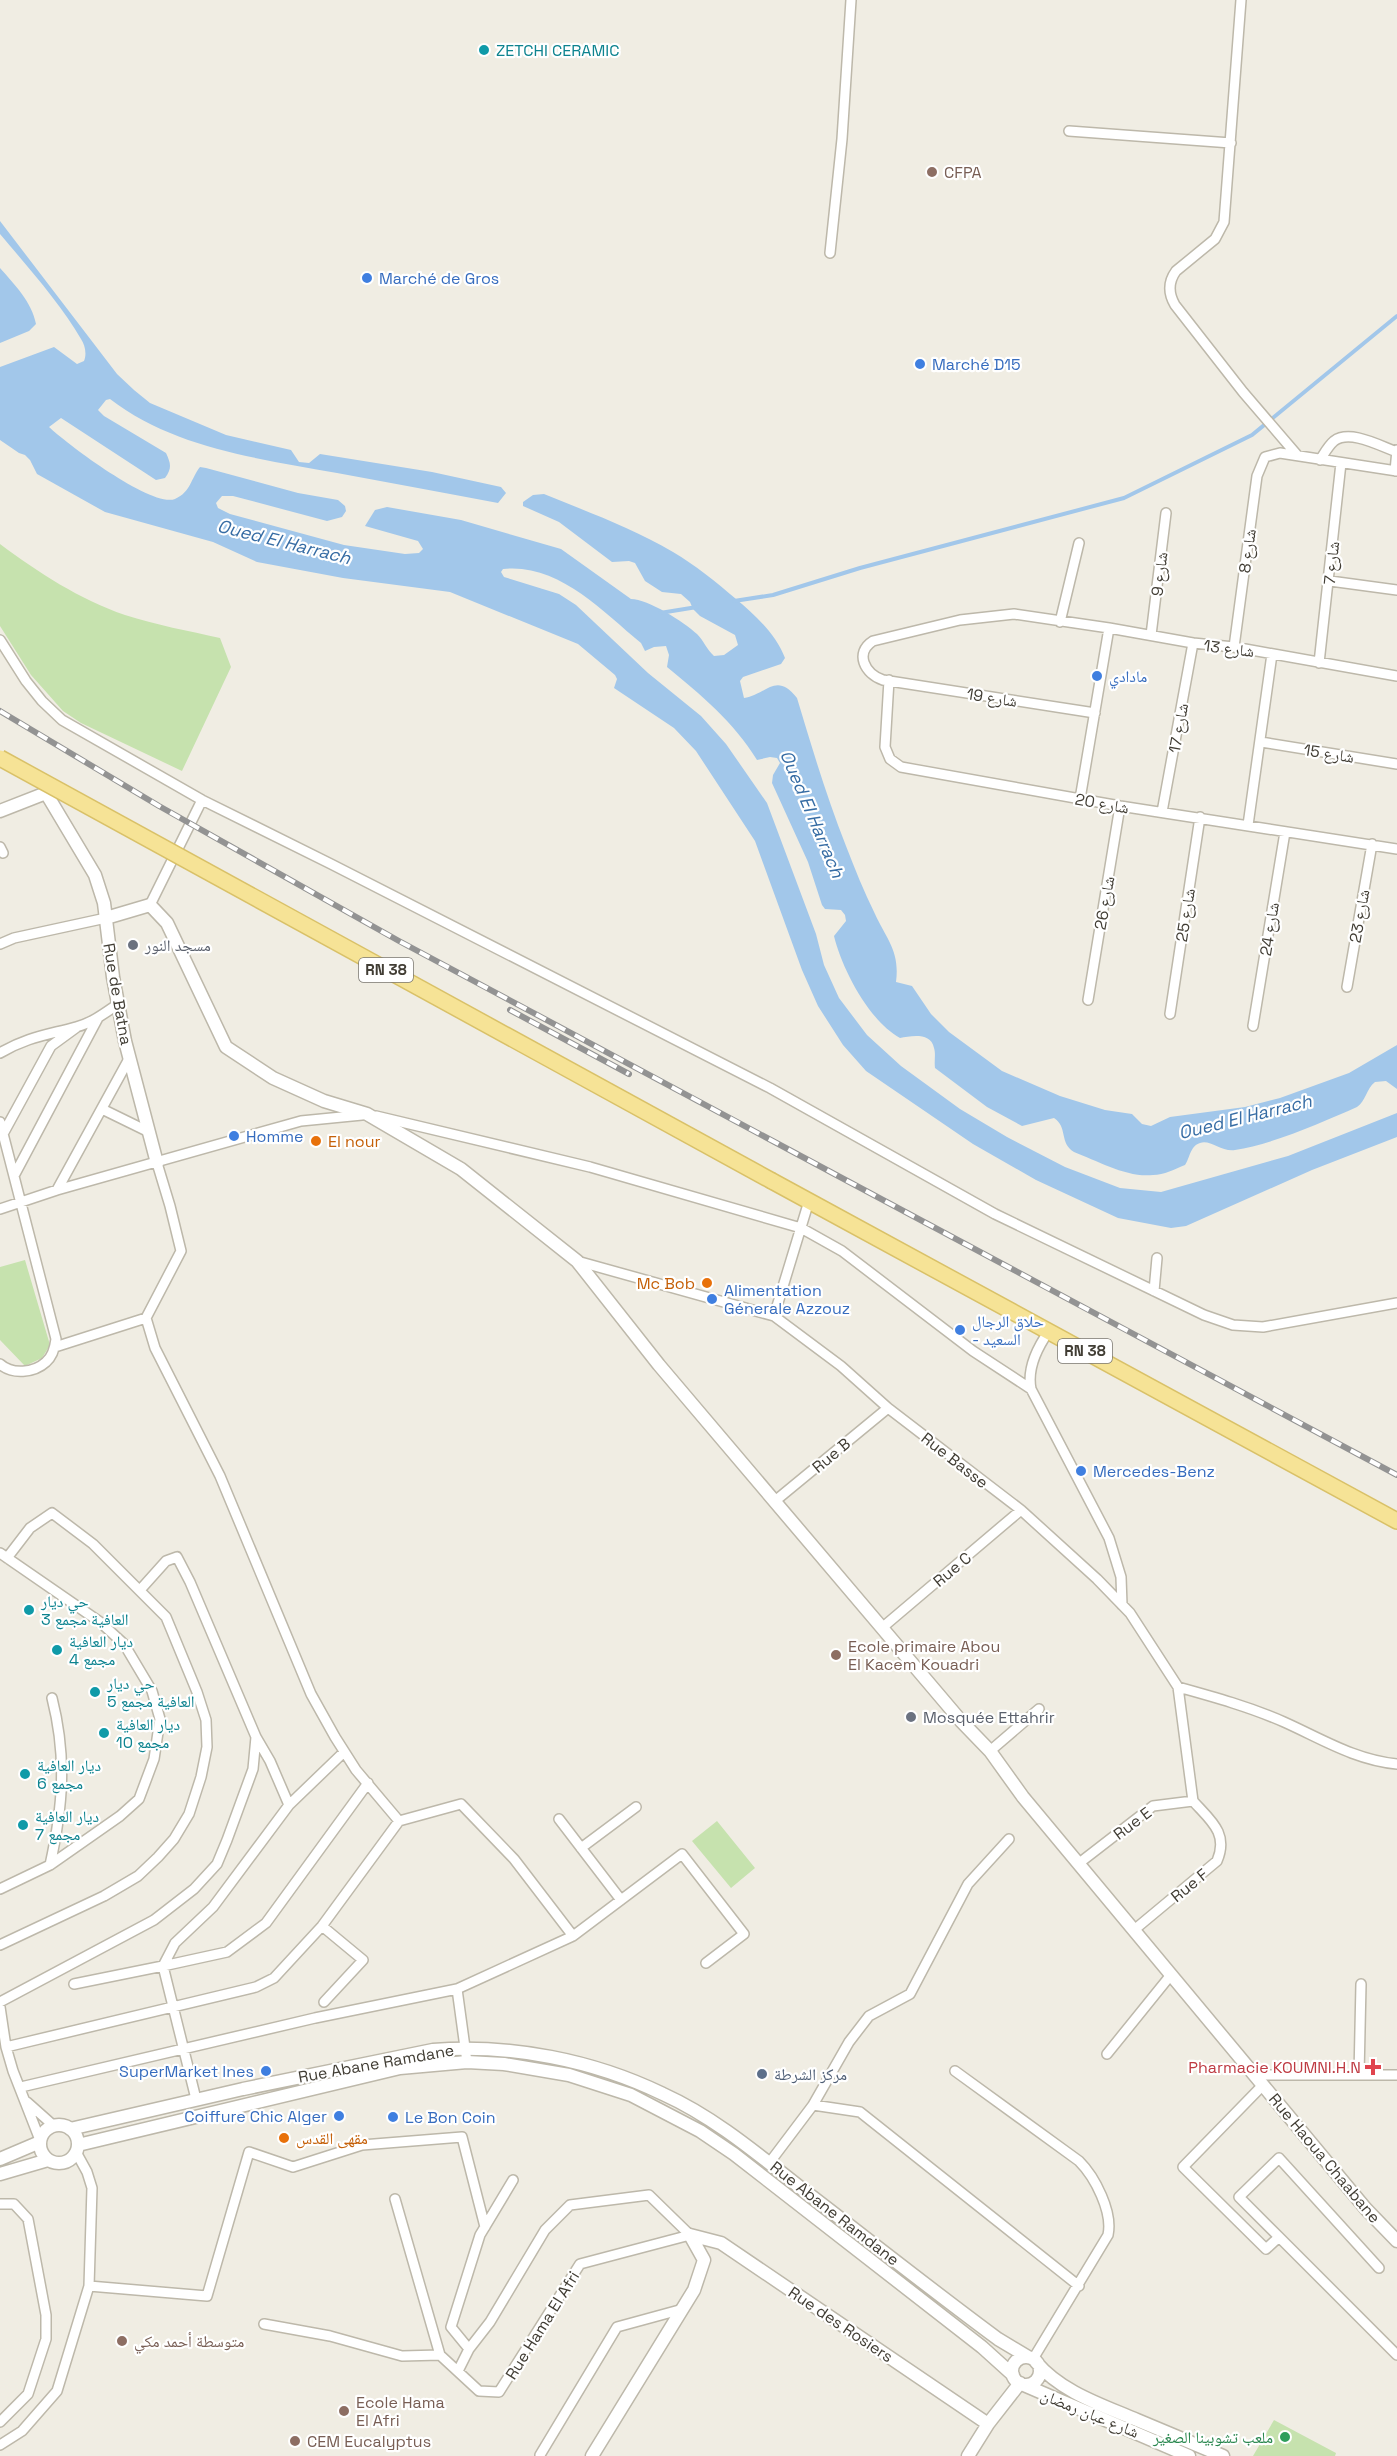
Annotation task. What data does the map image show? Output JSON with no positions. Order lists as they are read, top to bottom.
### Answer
{
  "streets": {
    "main road": ["RN 38"],
    "street": [
      "شارع 8",
      "شارع 7",
      "شارع 9",
      "شارع 13",
      "شارع 19",
      "شارع 17",
      "شارع 15",
      "شارع 20",
      "شارع 26",
      "شارع 25",
      "شارع 23",
      "شارع 24",
      "Rue de Batna",
      "Rue B",
      "Rue Basse",
      "Rue C",
      "Rue E",
      "Rue F",
      "Rue Abane Ramdane",
      "Rue Haoua Chaabane",
      "Rue des Rosiers",
      "Rue Hama El Afri",
      "شارع عبان رمضان"
    ]
  },
  "crossings": [
    ["شارع 8", "شارع 13"],
    ["شارع 7", "شارع 13"],
    ["شارع 9", "شارع 13"],
    ["شارع 13", "شارع 19"],
    ["شارع 13", "شارع 17"],
    ["شارع 13", "شارع 20"],
    ["شارع 19", "شارع 20"],
    ["شارع 17", "شارع 20"],
    ["شارع 20", "شارع 26"],
    ["شارع 20", "شارع 25"],
    ["شارع 20", "شارع 23"],
    ["شارع 20", "شارع 24"],
    ["Rue B", "Rue Basse"],
    ["Rue B", "Rue Haoua Chaabane"],
    ["Rue Basse", "Rue C"],
    ["Rue Basse", "Rue E"],
    ["Rue Basse", "Rue F"],
    ["Rue Basse", "Rue Haoua Chaabane"],
    ["Rue C", "Rue Haoua Chaabane"],
    ["Rue E", "Rue F"],
    ["Rue E", "Rue Haoua Chaabane"],
    ["Rue F", "Rue Haoua Chaabane"],
    ["Rue Abane Ramdane", "شارع عبان رمضان"],
    ["Rue des Rosiers", "Rue Hama El Afri"]
  ],
  "water": ["Oued El Harrach"],
  "places": {
    "other": [
      "ZETCHI CERAMIC",
      "CFPA",
      "Marché de Gros",
      "Marché D15",
      "مادادي",
      "مسجد النور",
      "Homme",
      "El nour",
      "Mc Bob",
      "Alimentation Génerale Azzouz",
      "حلاق الرجال - السعيد",
      "Mercedes-Benz",
      "حي ديار العافية مجمع 3",
      "ديار العافية مجمع 4",
      "Ecole primaire Abou El Kacem Kouadri",
      "حي ديار العافية مجمع 5",
      "Mosquée Ettahrir",
      "ديار العافية مجمع 10",
      "ديار العافية مجمع 6",
      "ديار العافية مجمع 7",
      "SuperMarket Ines",
      "مركز الشرطة",
      "Coiffure Chic Alger",
      "Le Bon Coin",
      "مقهى القدس",
      "متوسطة أحمد مكي",
      "Ecole Hama El Afri",
      "ملعب تشوبينا الصغير",
      "CEM Eucalyptus"
    ],
    "health": ["Pharmacie KOUMNI.H.N"]
  }
}
